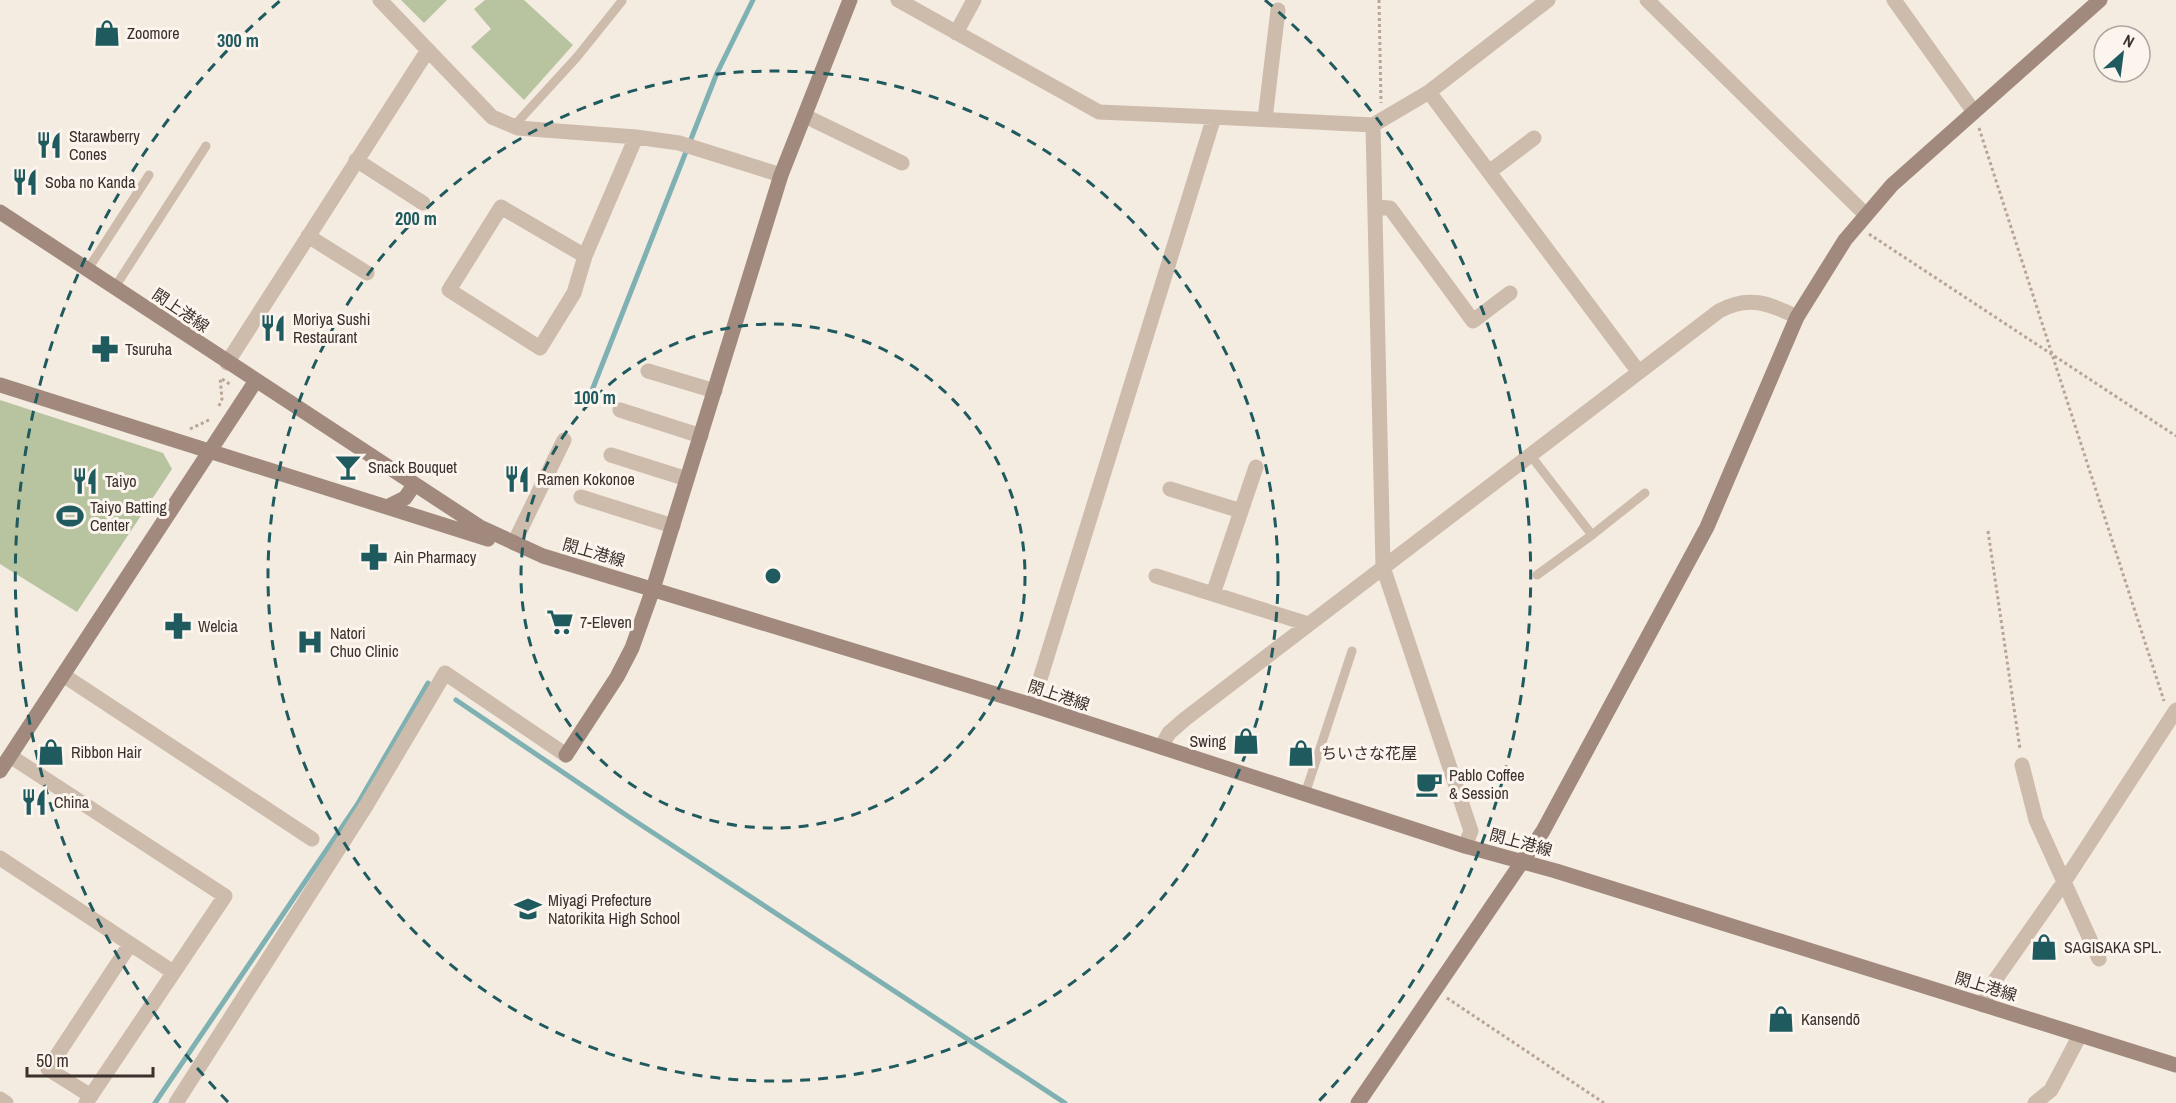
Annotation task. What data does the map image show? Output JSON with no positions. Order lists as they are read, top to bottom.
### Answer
{
  "streets": {
    "street": ["閖上港線"]
  },
  "places": {
    "shop": [
      "Zoomore",
      "Swing",
      "Ribbon Hair",
      "ちいさな花屋",
      "SAGISAKA SPL.",
      "Kansendō"
    ],
    "restaurant": [
      "Starawberry Cones",
      "Soba no Kanda",
      "Moriya Sushi Restaurant",
      "Ramen Kokonoe",
      "Taiyo",
      "China"
    ],
    "pharmacy": ["Tsuruha", "Ain Pharmacy", "Welcia"],
    "bar": ["Snack Bouquet"],
    "sports": ["Taiyo Batting Center"],
    "supermarket": ["7-Eleven"],
    "hospital": ["Natori Chuo Clinic"],
    "cafe": ["Pablo Coffee & Session"],
    "school or university": ["Miyagi Prefecture Natorikita High School"]
  },
  "scale_bar": "50 m",
  "north": "top right",
  "rings": ["300 m", "200 m", "100 m"]
}
